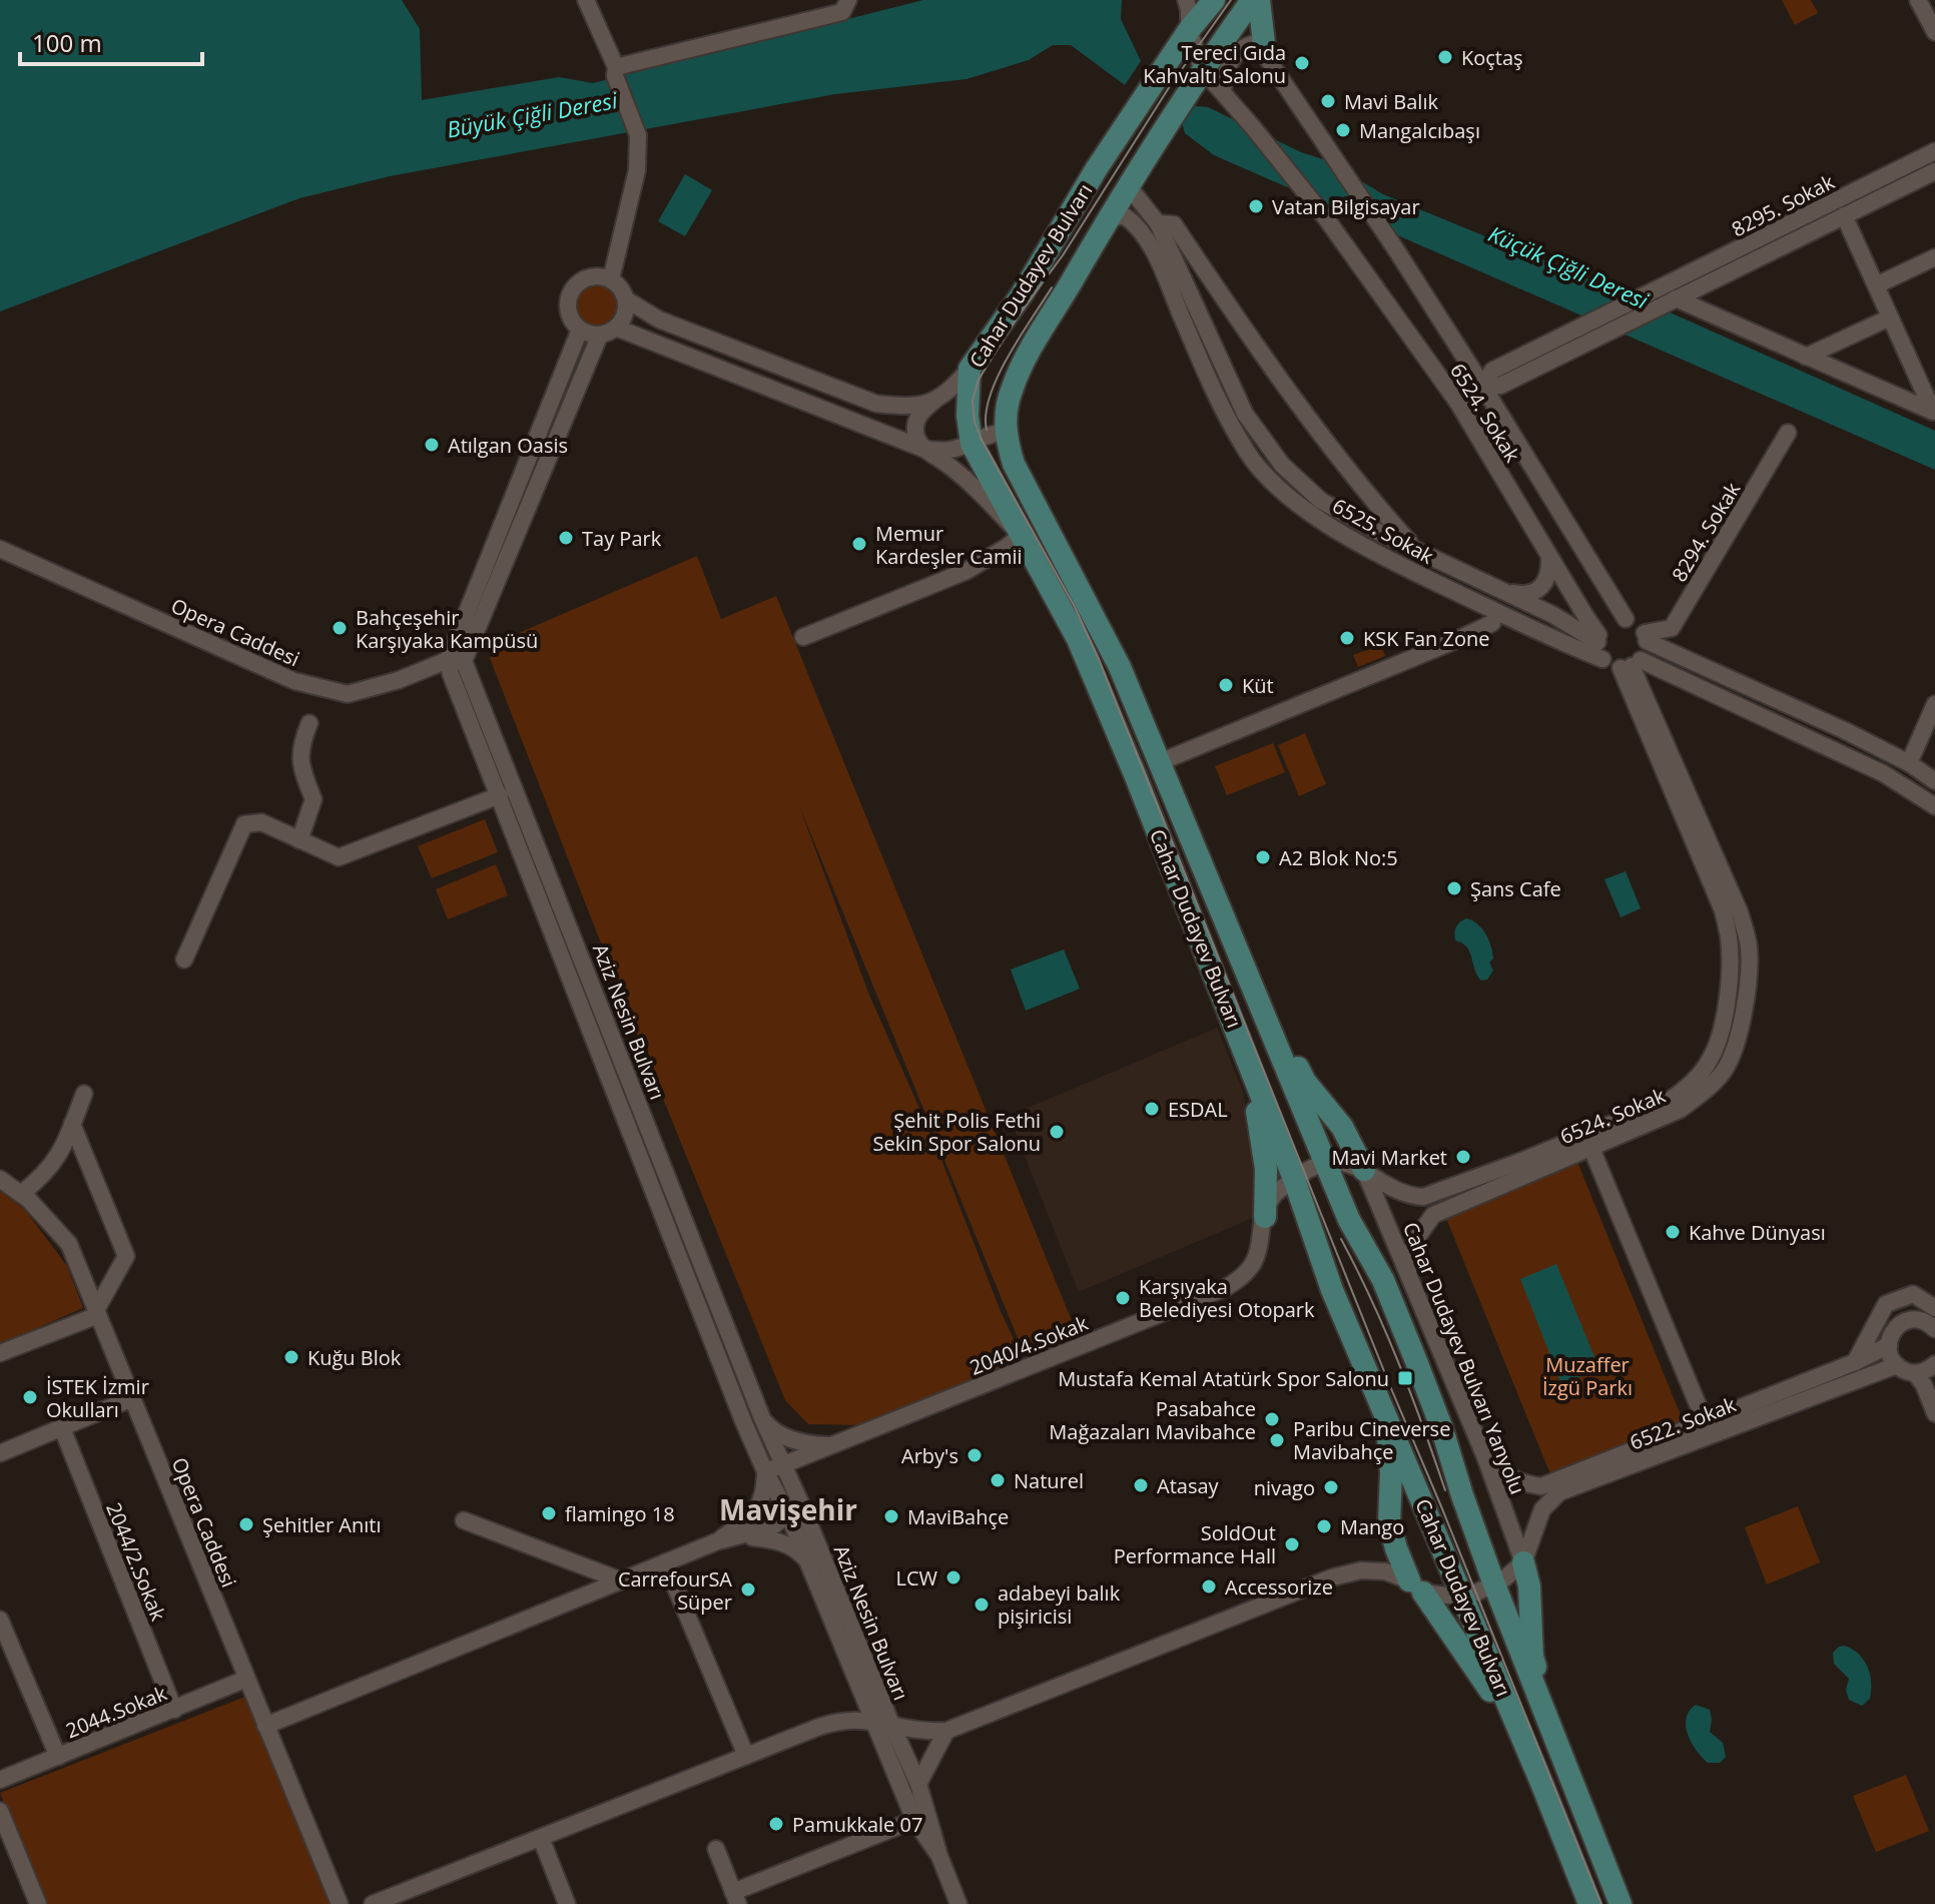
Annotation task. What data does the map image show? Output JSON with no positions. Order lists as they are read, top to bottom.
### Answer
{
  "streets": {
    "main road": ["Cahar Dudayev Bulvarı"],
    "street": [
      "8295. Sokak",
      "6524. Sokak",
      "6525. Sokak",
      "8294. Sokak",
      "Opera Caddesi",
      "Aziz Nesin Bulvarı",
      "2040/4.Sokak",
      "Cahar Dudayev Bulvarı Yanyolu",
      "6522. Sokak",
      "2044/2.Sokak",
      "2044.Sokak"
    ]
  },
  "crossings": [
    ["8295. Sokak", "6524. Sokak"],
    ["Cahar Dudayev Bulvarı", "6524. Sokak"],
    ["Cahar Dudayev Bulvarı", "6525. Sokak"],
    ["6524. Sokak", "6525. Sokak"],
    ["6524. Sokak", "8294. Sokak"],
    ["6524. Sokak", "Cahar Dudayev Bulvarı Yanyolu"],
    ["6525. Sokak", "8294. Sokak"],
    ["Opera Caddesi", "Aziz Nesin Bulvarı"],
    ["Opera Caddesi", "2044.Sokak"],
    ["Aziz Nesin Bulvarı", "2040/4.Sokak"],
    ["Cahar Dudayev Bulvarı Yanyolu", "6522. Sokak"],
    ["2044/2.Sokak", "2044.Sokak"]
  ],
  "districts": ["Mavişehir"],
  "water": ["Büyük Çiğli Deresi", "Küçük Çiğli Deresi"],
  "parks": ["Muzaffer İzgü Parkı"],
  "places": {
    "other": [
      "Koçtaş",
      "Tereci Gıda Kahvaltı Salonu",
      "Mavi Balık",
      "Mangalcıbaşı",
      "Vatan Bilgisayar",
      "Atılgan Oasis",
      "Tay Park",
      "Memur Kardeşler Camii",
      "Bahçeşehir Karşıyaka Kampüsü",
      "KSK Fan Zone",
      "Küt",
      "A2 Blok No:5",
      "Şans Cafe",
      "ESDAL",
      "Şehit Polis Fethi Sekin Spor Salonu",
      "Mavi Market",
      "Kahve Dünyası",
      "Karşıyaka Belediyesi Otopark",
      "Kuğu Blok",
      "İSTEK İzmir Okulları",
      "Pasabahce Mağazaları Mavibahce",
      "Paribu Cineverse Mavibahçe",
      "Arby's",
      "Naturel",
      "Atasay",
      "nivago",
      "flamingo 18",
      "MaviBahçe",
      "Şehitler Anıtı",
      "Mango",
      "SoldOut Performance Hall",
      "LCW",
      "Accessorize",
      "CarrefourSA Süper",
      "adabeyi balık pişiricisi",
      "Pamukkale 07"
    ],
    "transit": ["Mustafa Kemal Atatürk Spor Salonu"]
  },
  "scale_bar": "100 m"
}
